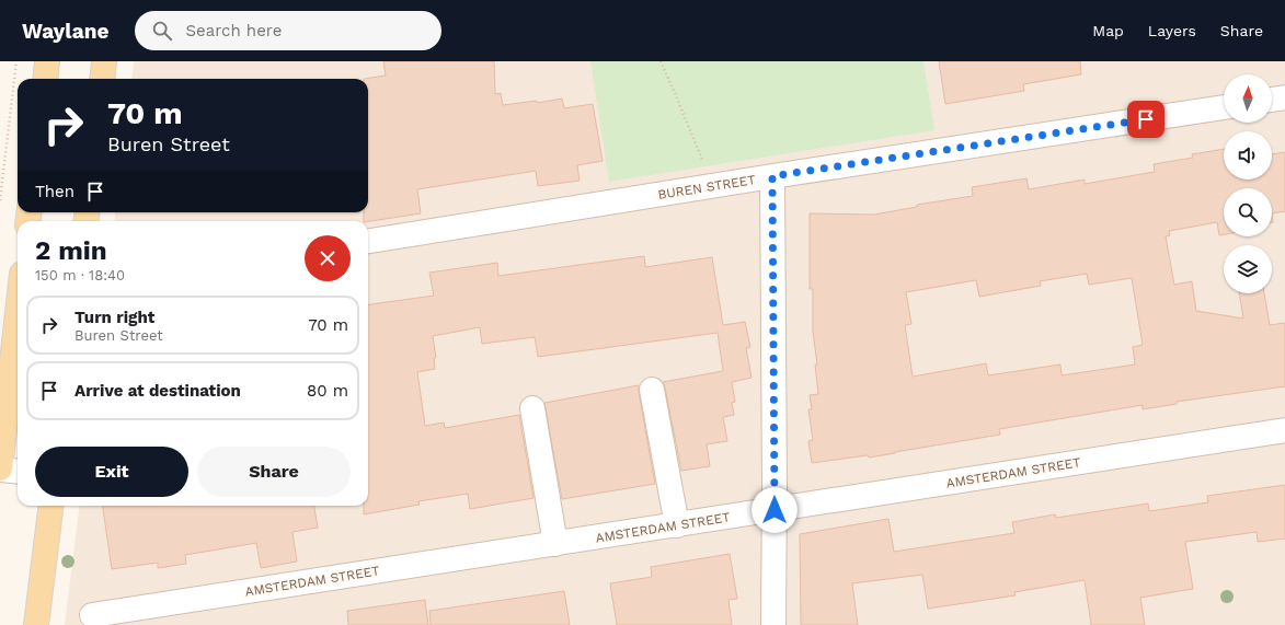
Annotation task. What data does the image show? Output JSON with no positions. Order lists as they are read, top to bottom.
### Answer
{
  "streets": {
    "street": ["BUREN STREET", "AMSTERDAM STREET"]
  },
  "north": "top",
  "page": {
    "header": "Waylane",
    "search": "Search here",
    "nav": ["Map", "Layers", "Share"],
    "turn": ["70 m", "Buren Street"],
    "then": "Then",
    "heading": ["2 min", "150 m · 18:40"],
    "list": [
      {
        "name": "Turn right",
        "note": "Buren Street",
        "value": "70 m"
      },
      {
        "name": "Arrive at destination",
        "value": "80 m"
      }
    ],
    "buttons": ["Exit", "Share"]
  }
}
